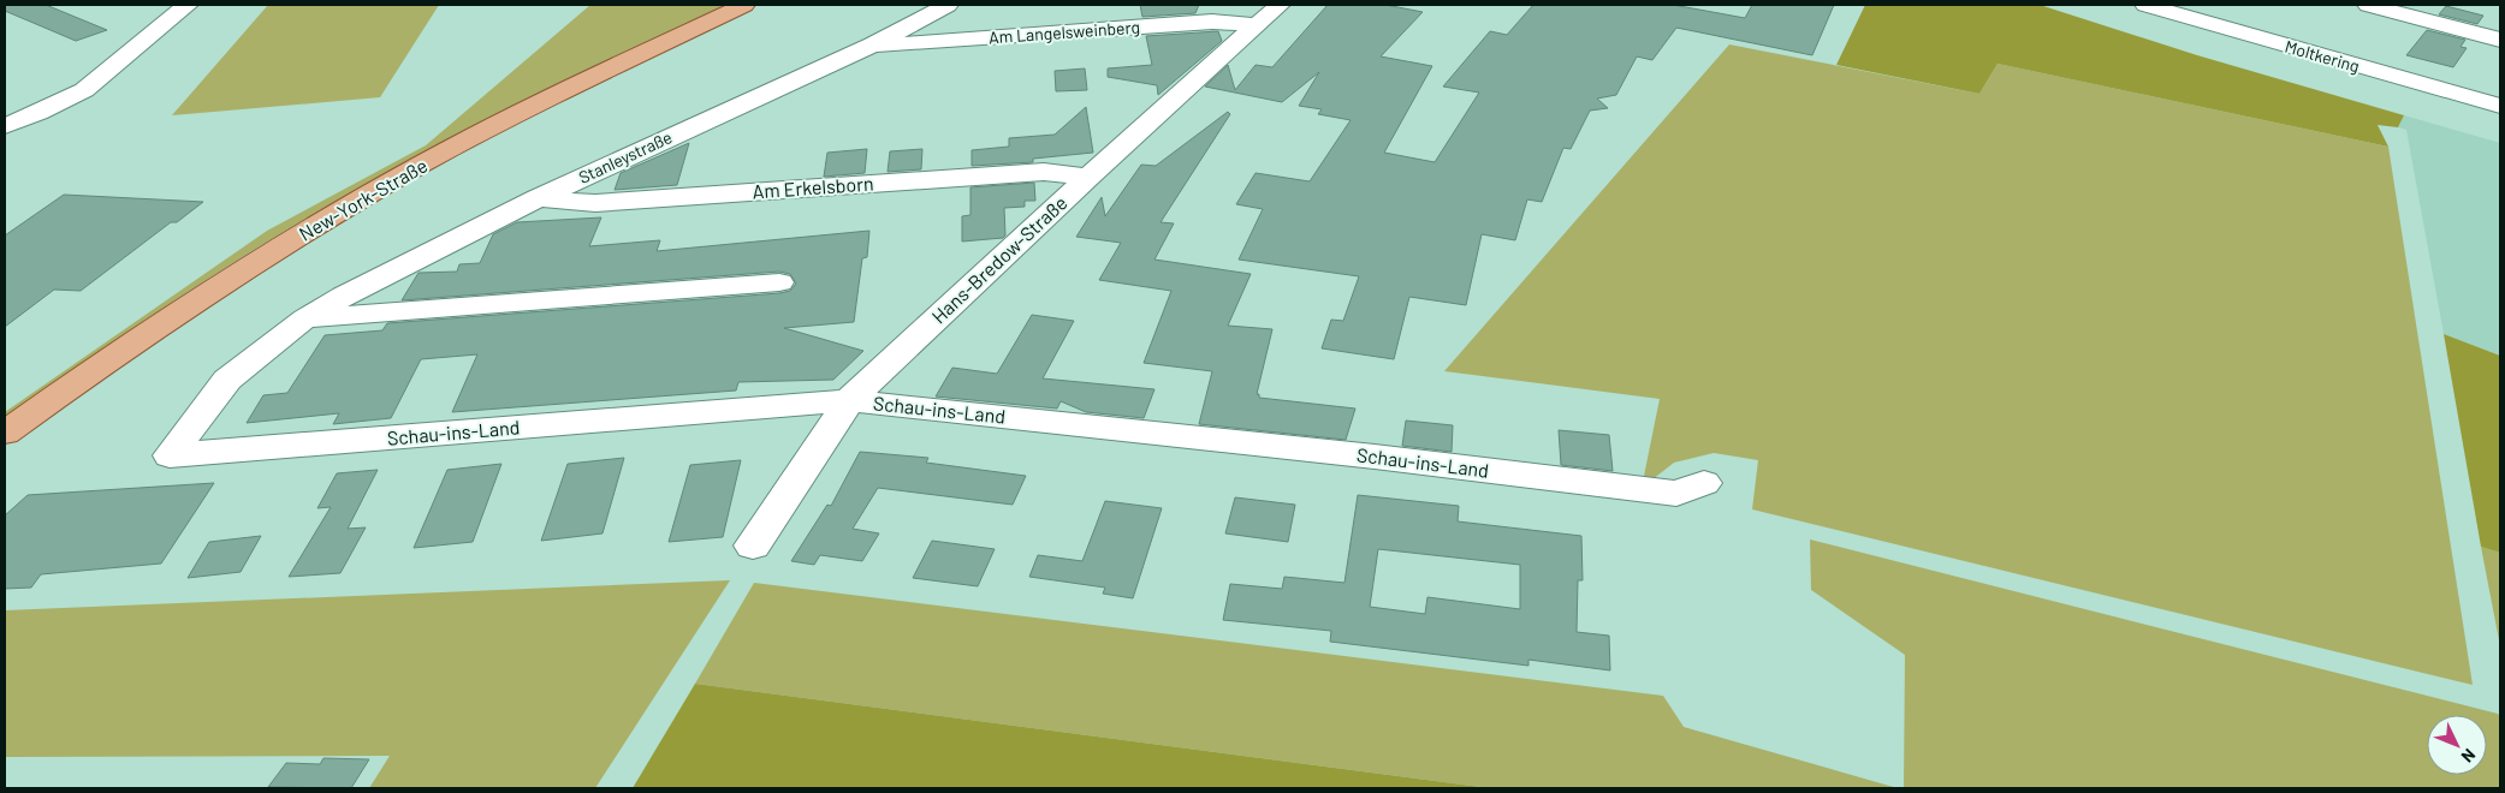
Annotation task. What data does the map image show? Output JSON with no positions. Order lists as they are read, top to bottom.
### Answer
{
  "streets": {
    "main road": ["New-York-Straße"],
    "street": [
      "Am Langelsweinberg",
      "Moltkering",
      "Stanleystraße",
      "Am Erkelsborn",
      "Hans-Bredow-Straße",
      "Schau-ins-Land"
    ]
  },
  "crossings": [
    ["Am Langelsweinberg", "Stanleystraße"],
    ["Am Langelsweinberg", "Hans-Bredow-Straße"],
    ["Stanleystraße", "Am Erkelsborn"],
    ["Stanleystraße", "Schau-ins-Land"],
    ["Am Erkelsborn", "Hans-Bredow-Straße"],
    ["Hans-Bredow-Straße", "Schau-ins-Land"]
  ],
  "north": "bottom right"
}
